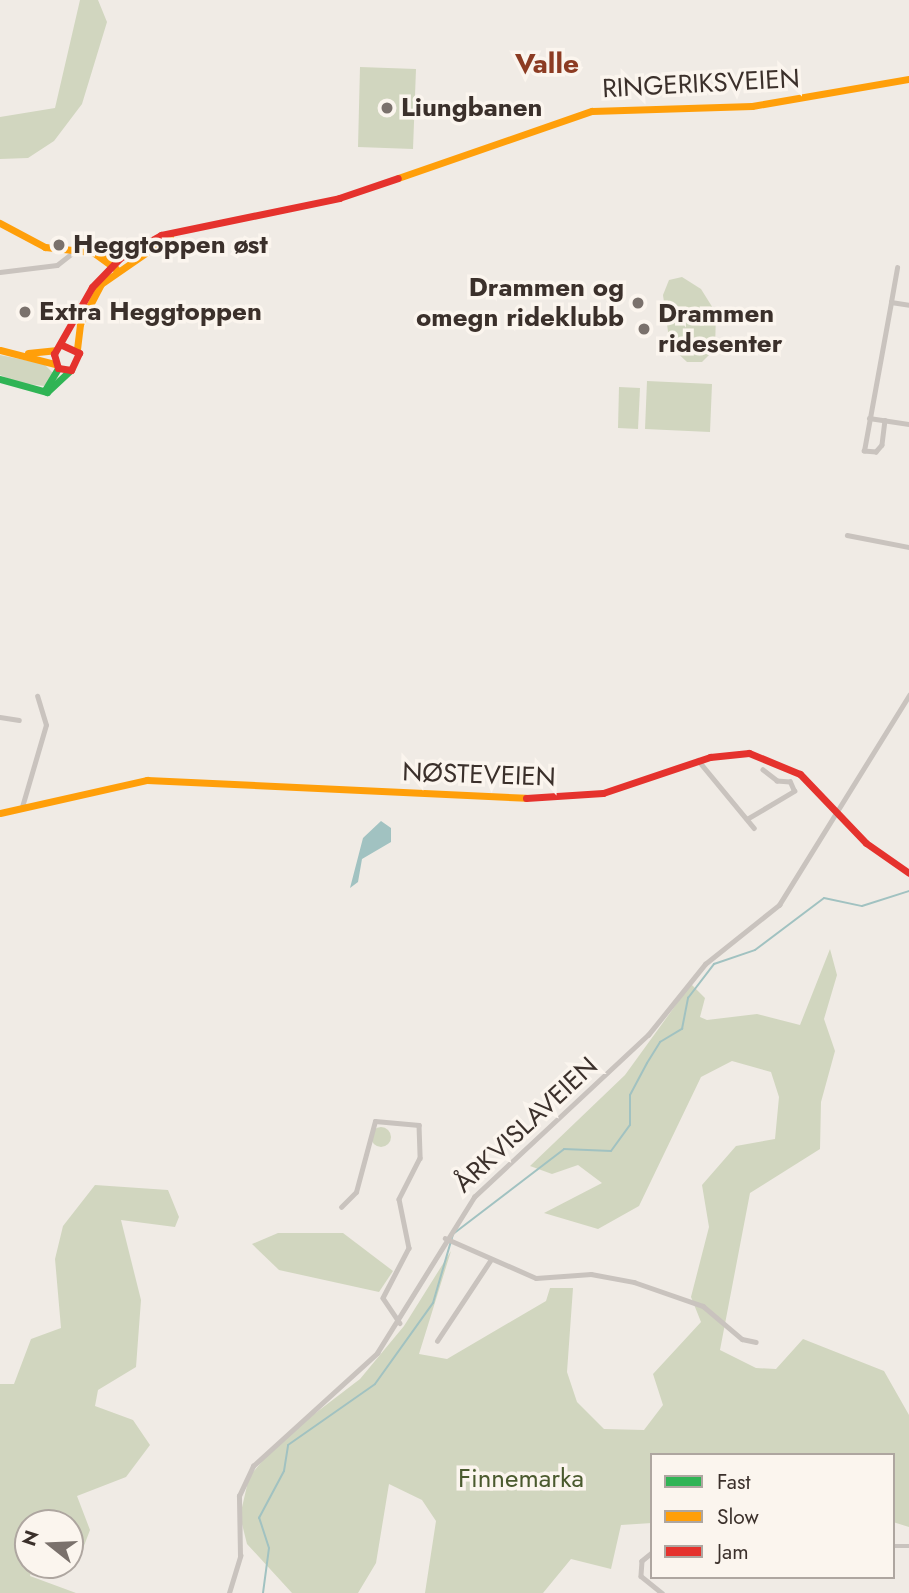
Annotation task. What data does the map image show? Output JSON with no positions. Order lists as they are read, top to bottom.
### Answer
{
  "streets": {
    "main road": ["RINGERIKSVEIEN", "NØSTEVEIEN"],
    "street": ["ÅRKVISLAVEIEN"]
  },
  "crossings": [
    ["NØSTEVEIEN", "ÅRKVISLAVEIEN"]
  ],
  "districts": ["Valle"],
  "parks": ["Finnemarka"],
  "places": [
    "Liungbanen",
    "Heggtoppen øst",
    "Drammen og omegn rideklubb",
    "Extra Heggtoppen",
    "Drammen ridesenter"
  ],
  "legend": ["Fast", "Slow", "Jam"],
  "north": "left"
}
